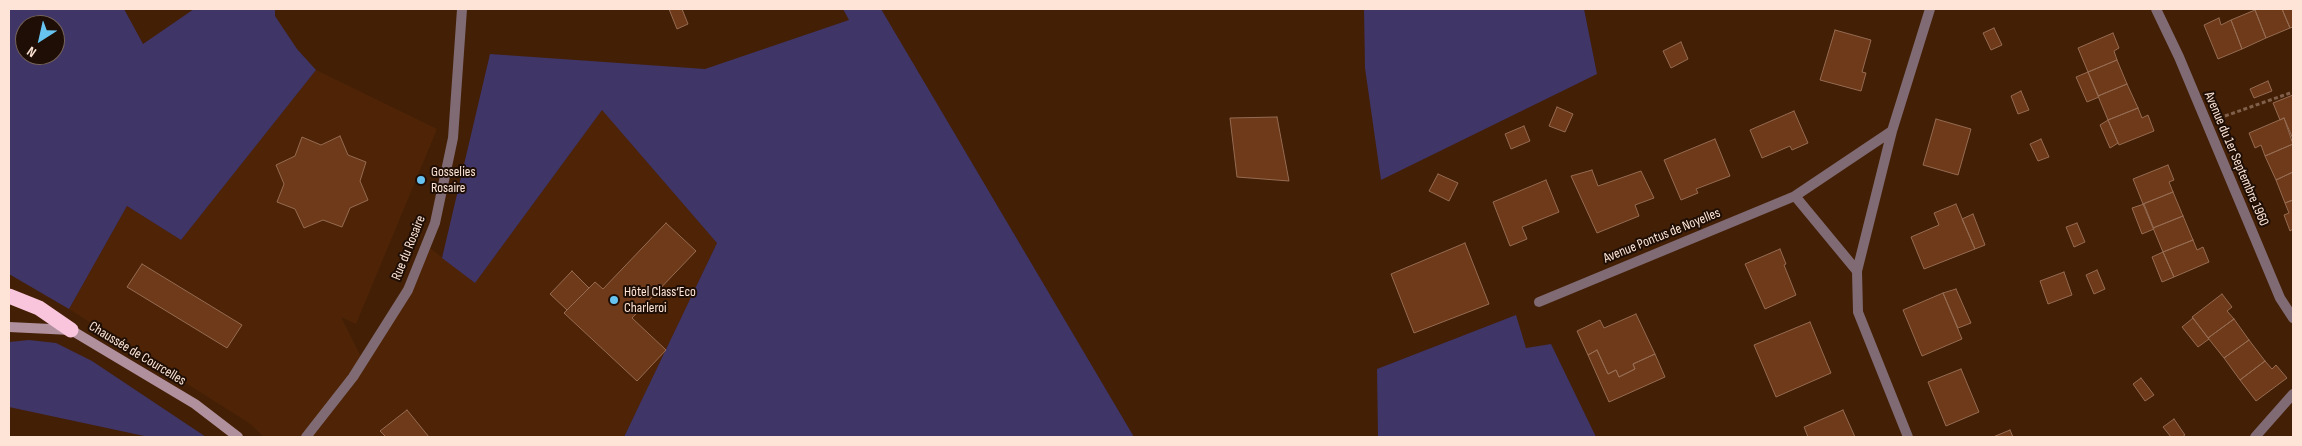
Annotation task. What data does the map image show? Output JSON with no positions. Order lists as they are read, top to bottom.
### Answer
{
  "streets": {
    "main road": ["Chaussée de Courcelles"],
    "street": ["Avenue du 1er Septembre 1960", "Avenue Pontus de Noyelles", "Rue du Rosaire"]
  },
  "places": ["Gosselies Rosaire", "Hôtel Class‘Eco Charleroi"],
  "north": "bottom left"
}
